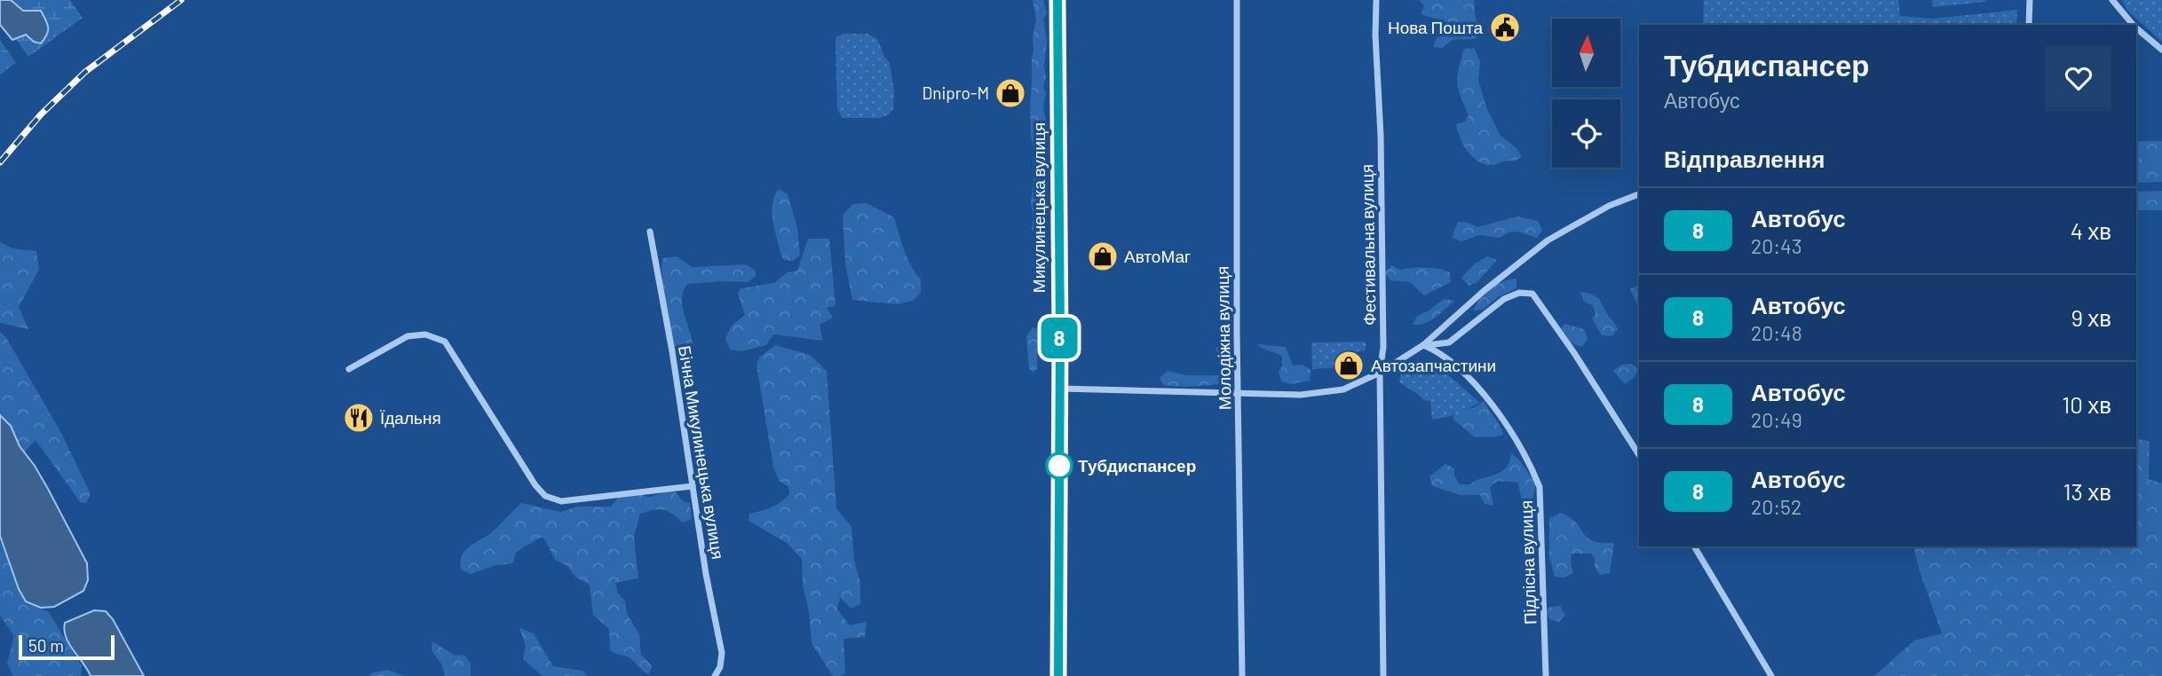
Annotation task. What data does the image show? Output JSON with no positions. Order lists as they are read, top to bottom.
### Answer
{
  "streets": {
    "highway": ["Микулинецька вулиця"],
    "street": [
      "Фестивальна вулиця",
      "Молодіжна вулиця",
      "Бічна Микулинецька вулиця",
      "Підлісна вулиця"
    ]
  },
  "places": {
    "public building": ["Нова Пошта"],
    "shop": ["Dnipro-M", "АвтоМаг", "Автозапчастини"],
    "restaurant": ["Їдальня"],
    "other": ["Тубдиспансер"]
  },
  "lines": ["bus line 8"],
  "scale_bar": "50 m",
  "north": "top",
  "page": {
    "on_map": "8",
    "heading": [
      ["Тубдиспансер", "Автобус"],
      "Відправлення"
    ],
    "list": [
      {
        "mark": "8",
        "name": "Автобус",
        "note": "20:43",
        "value": "4 хв"
      },
      {
        "mark": "8",
        "name": "Автобус",
        "note": "20:48",
        "value": "9 хв"
      },
      {
        "mark": "8",
        "name": "Автобус",
        "note": "20:49",
        "value": "10 хв"
      },
      {
        "mark": "8",
        "name": "Автобус",
        "note": "20:52",
        "value": "13 хв"
      }
    ],
    "scale": "50 m"
  }
}
